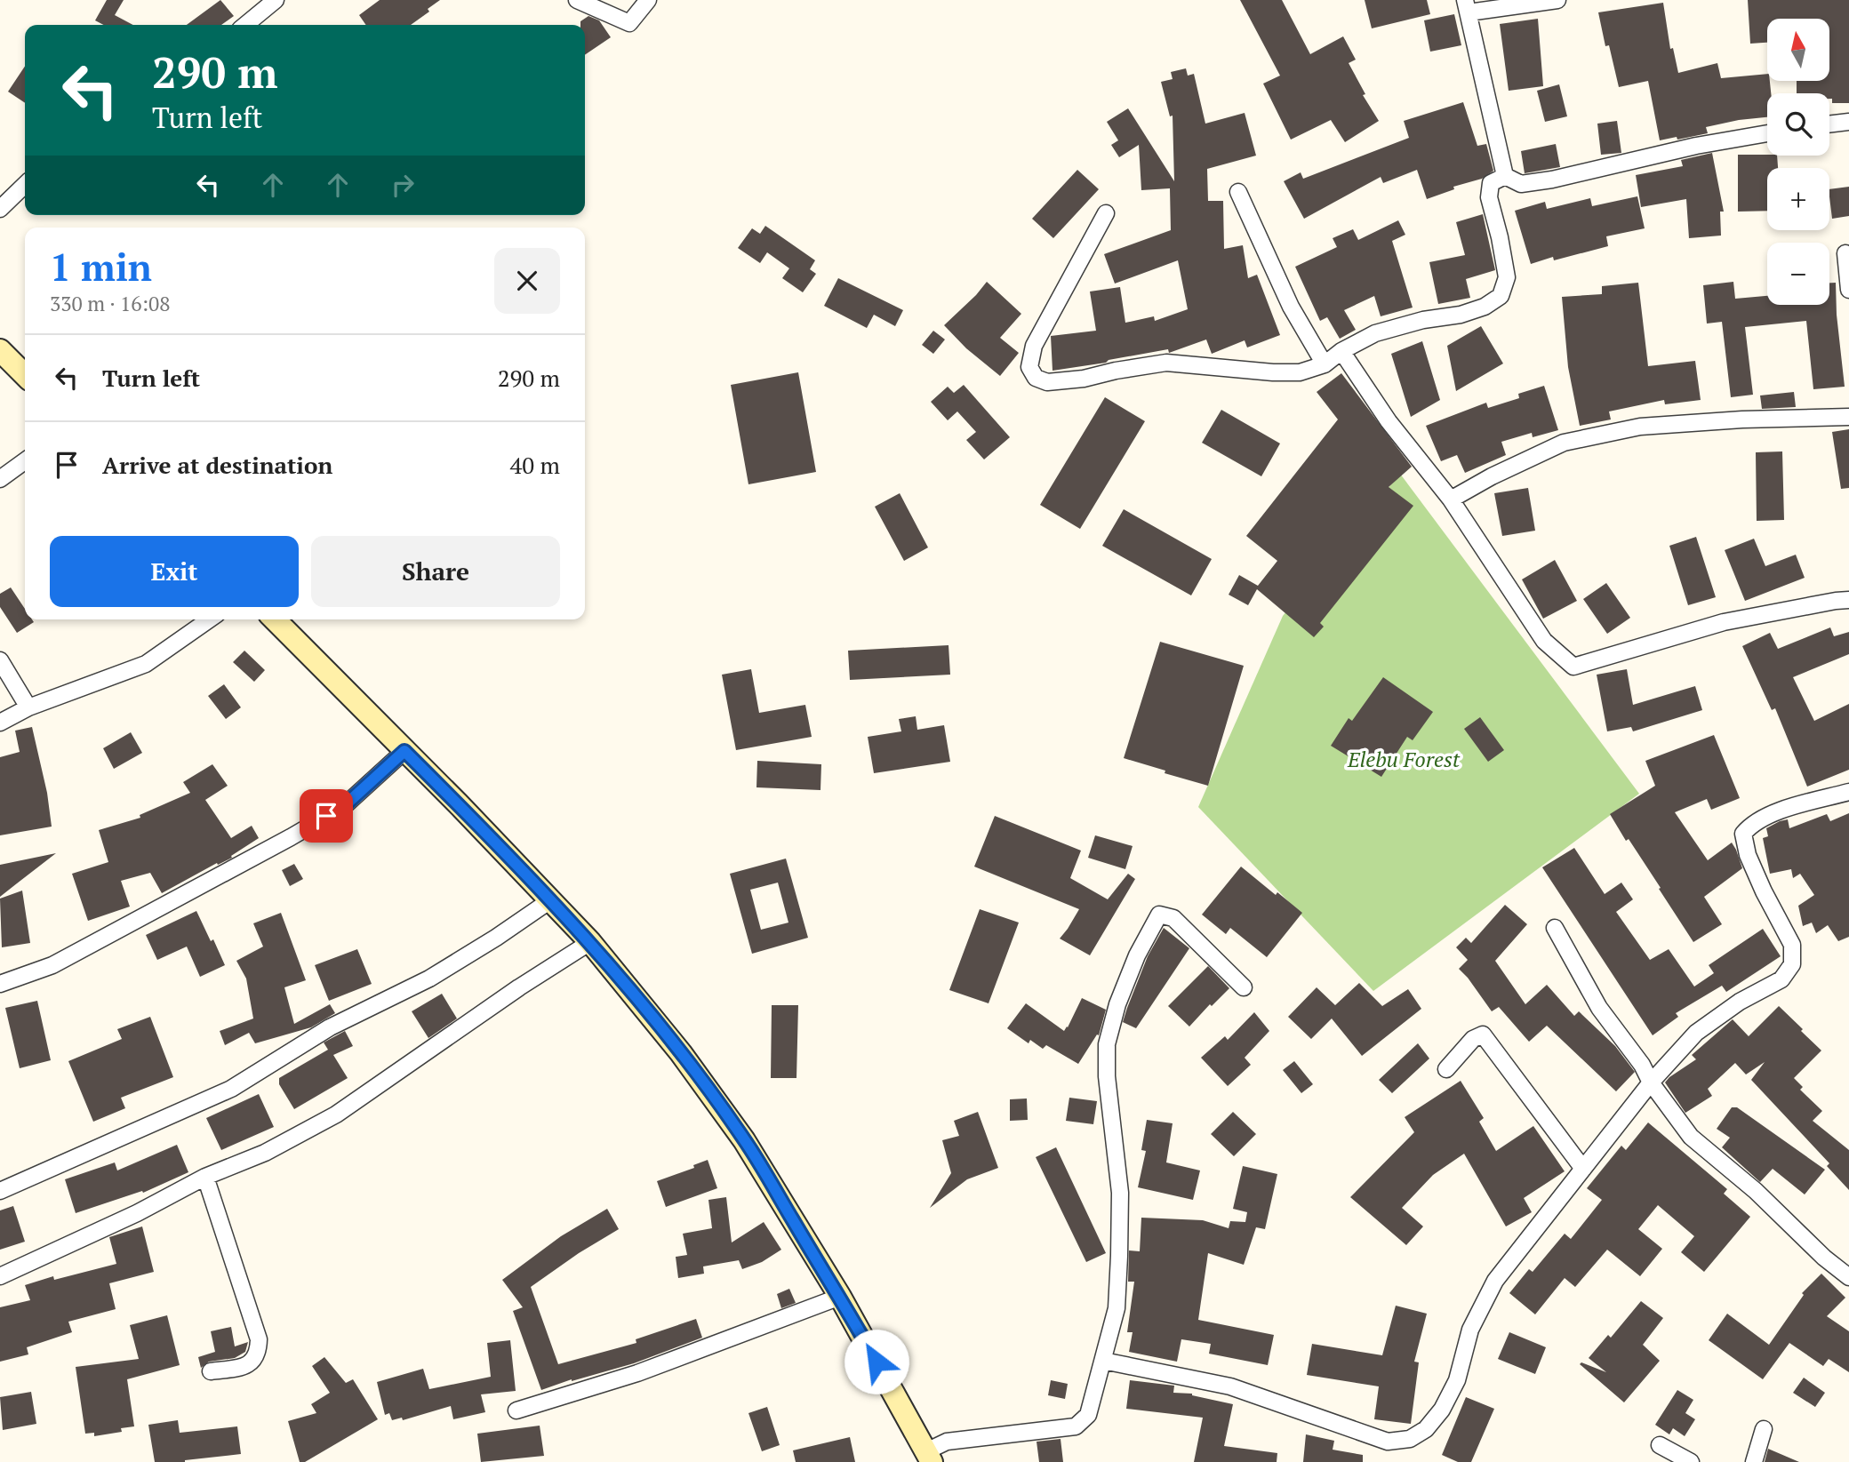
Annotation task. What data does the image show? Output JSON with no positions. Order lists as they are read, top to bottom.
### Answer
{
  "parks": ["Elebu Forest"],
  "north": "top",
  "page": {
    "map_buttons": ["+", "−"],
    "turn": ["290 m", "Turn left"],
    "heading": ["1 min", "330 m · 16:08"],
    "list": [
      {
        "name": "Turn left",
        "value": "290 m"
      },
      {
        "name": "Arrive at destination",
        "value": "40 m"
      }
    ],
    "buttons": ["Exit", "Share"]
  }
}
